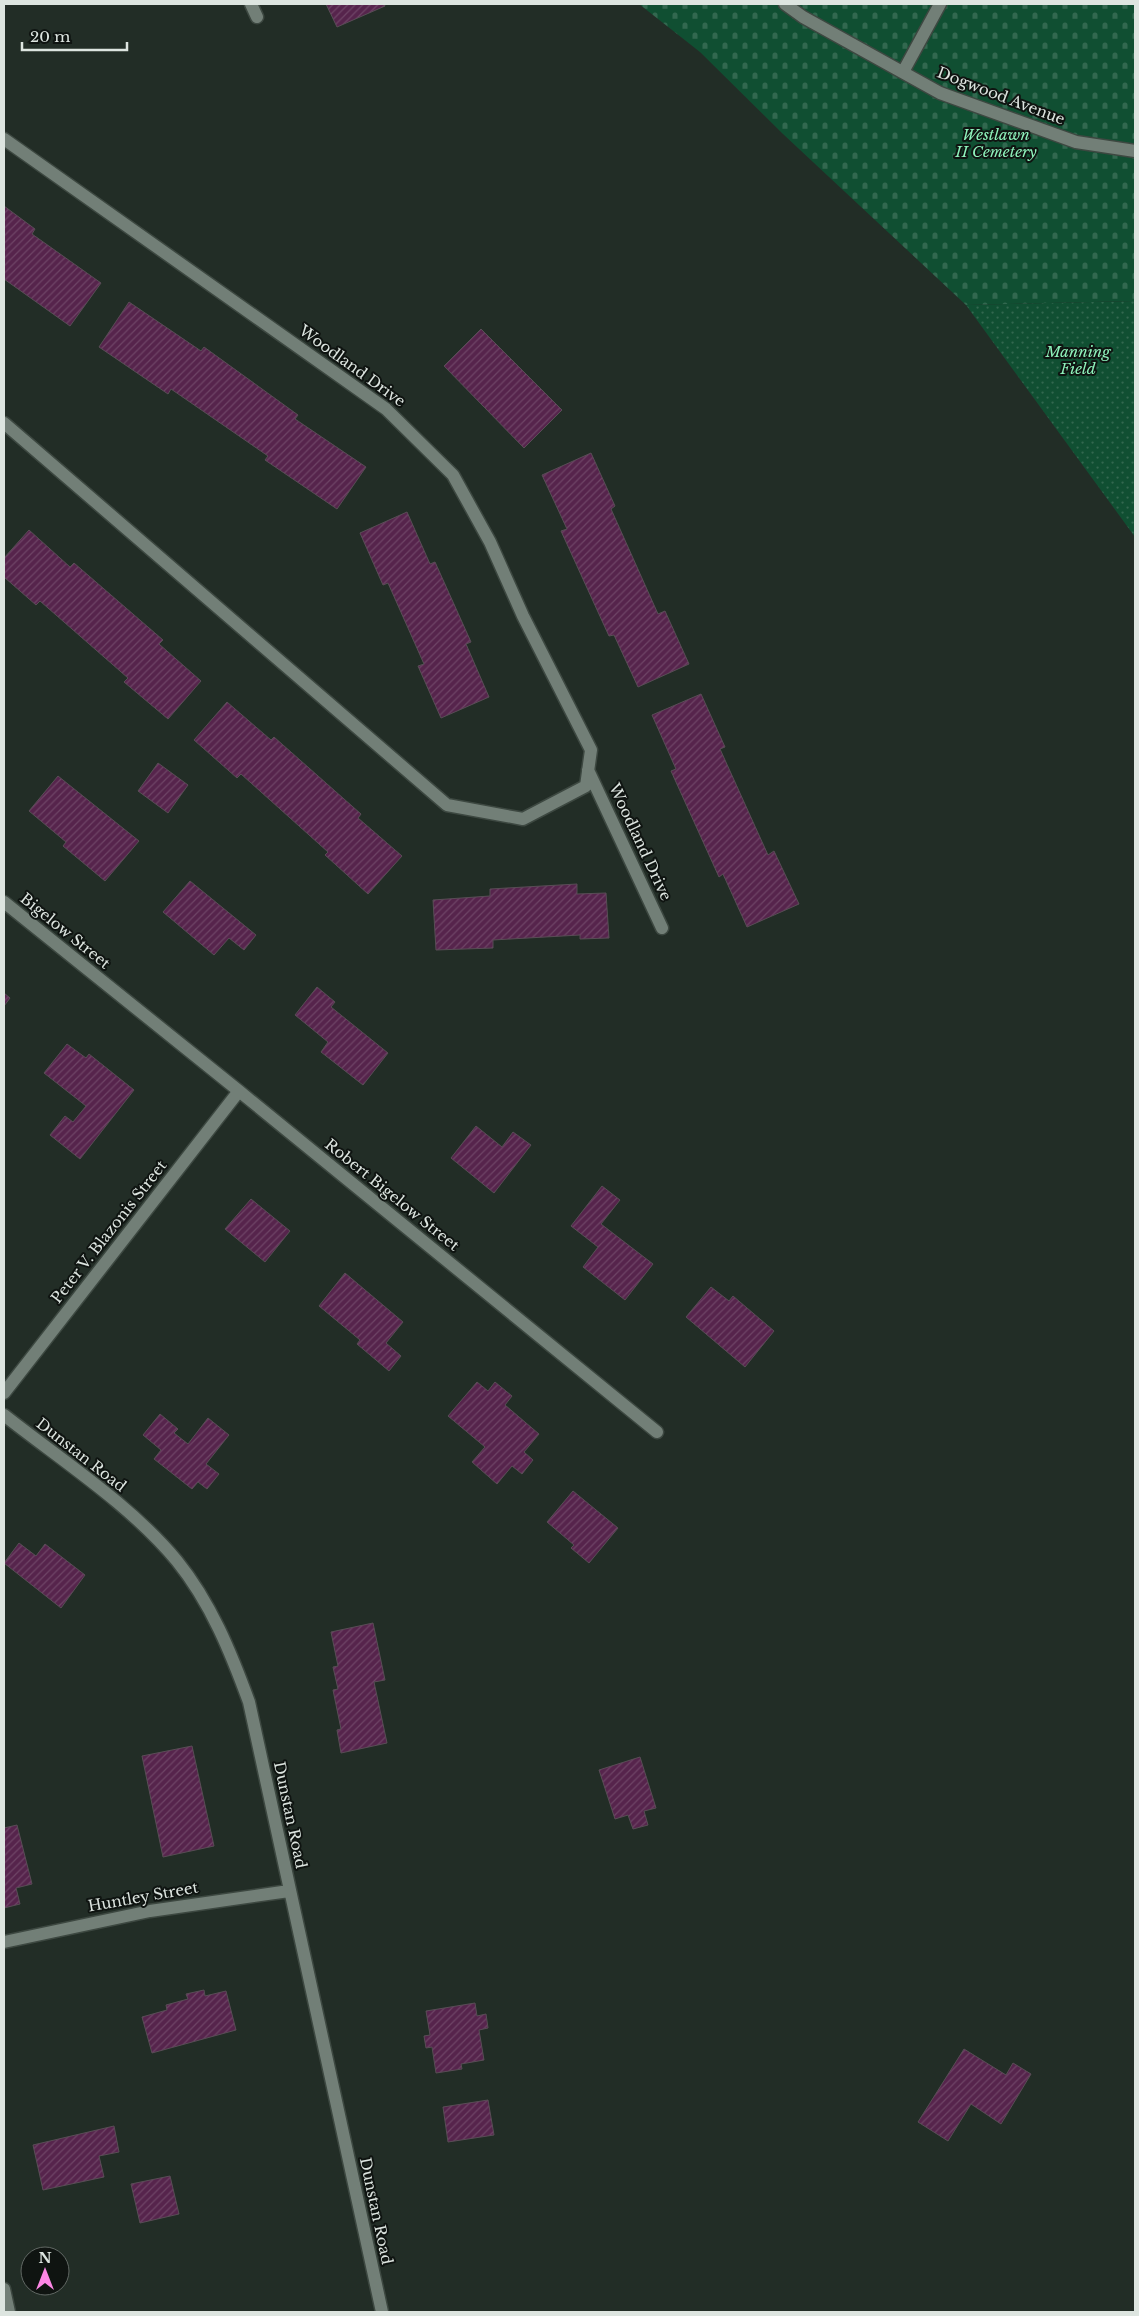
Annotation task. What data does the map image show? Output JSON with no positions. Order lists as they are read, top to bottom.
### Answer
{
  "streets": {
    "street": [
      "Dogwood Avenue",
      "Woodland Drive",
      "Bigelow Street",
      "Robert Bigelow Street",
      "Peter V. Blazonis Street",
      "Dunstan Road",
      "Huntley Street"
    ]
  },
  "crossings": [
    ["Bigelow Street", "Robert Bigelow Street"],
    ["Robert Bigelow Street", "Peter V. Blazonis Street"],
    ["Dunstan Road", "Huntley Street"]
  ],
  "parks": ["Westlawn II Cemetery", "Manning Field"],
  "scale_bar": "20 m",
  "north": "top"
}
